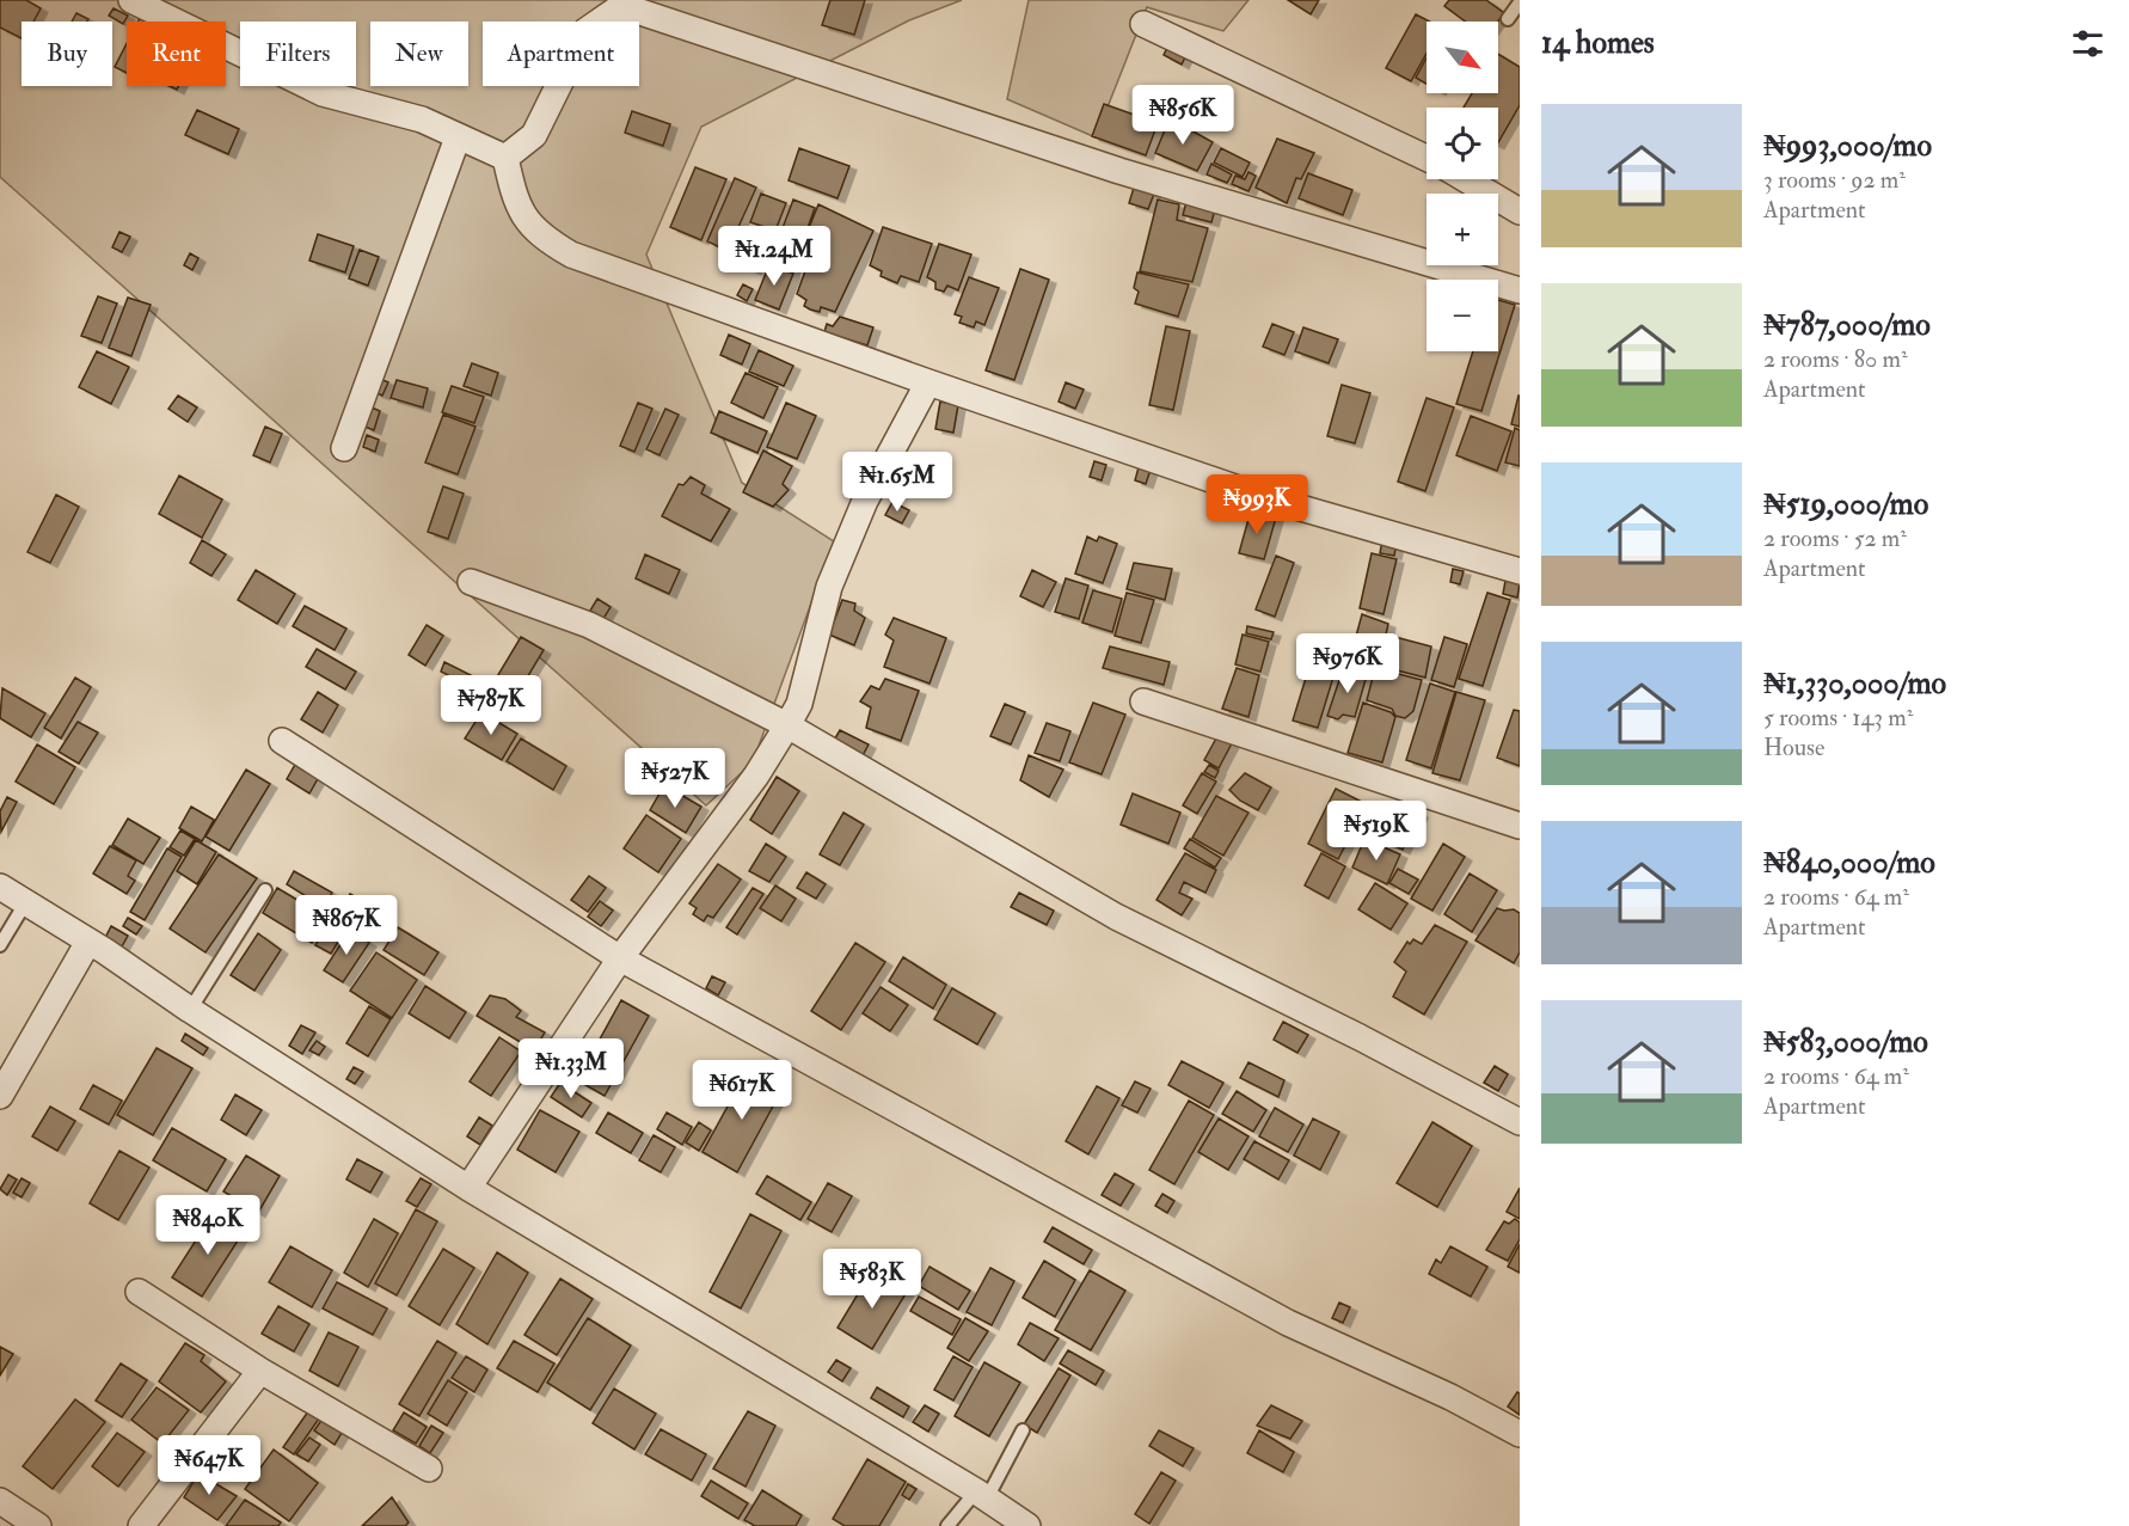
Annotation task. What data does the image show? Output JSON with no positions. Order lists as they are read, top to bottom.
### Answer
{
  "north": "bottom right",
  "page": {
    "heading": "14 homes",
    "map_buttons": ["+", "−"],
    "chip": [
      "Buy",
      "Rent",
      "Filters",
      "New",
      "Apartment"
    ],
    "price": [
      "₦856K",
      "₦1.24M",
      "₦1.65M",
      "₦993K",
      "₦976K",
      "₦787K",
      "₦527K",
      "₦519K",
      "₦867K",
      "₦1.33M",
      "₦617K",
      "₦840K",
      "₦583K",
      "₦647K"
    ],
    "list": [
      {
        "name": "₦993,000/mo",
        "note": "3 rooms · 92 m² · Apartment"
      },
      {
        "name": "₦787,000/mo",
        "note": "2 rooms · 80 m² · Apartment"
      },
      {
        "name": "₦519,000/mo",
        "note": "2 rooms · 52 m² · Apartment"
      },
      {
        "name": "₦1,330,000/mo",
        "note": "5 rooms · 143 m² · House"
      },
      {
        "name": "₦840,000/mo",
        "note": "2 rooms · 64 m² · Apartment"
      },
      {
        "name": "₦583,000/mo",
        "note": "2 rooms · 64 m² · Apartment"
      }
    ]
  }
}
